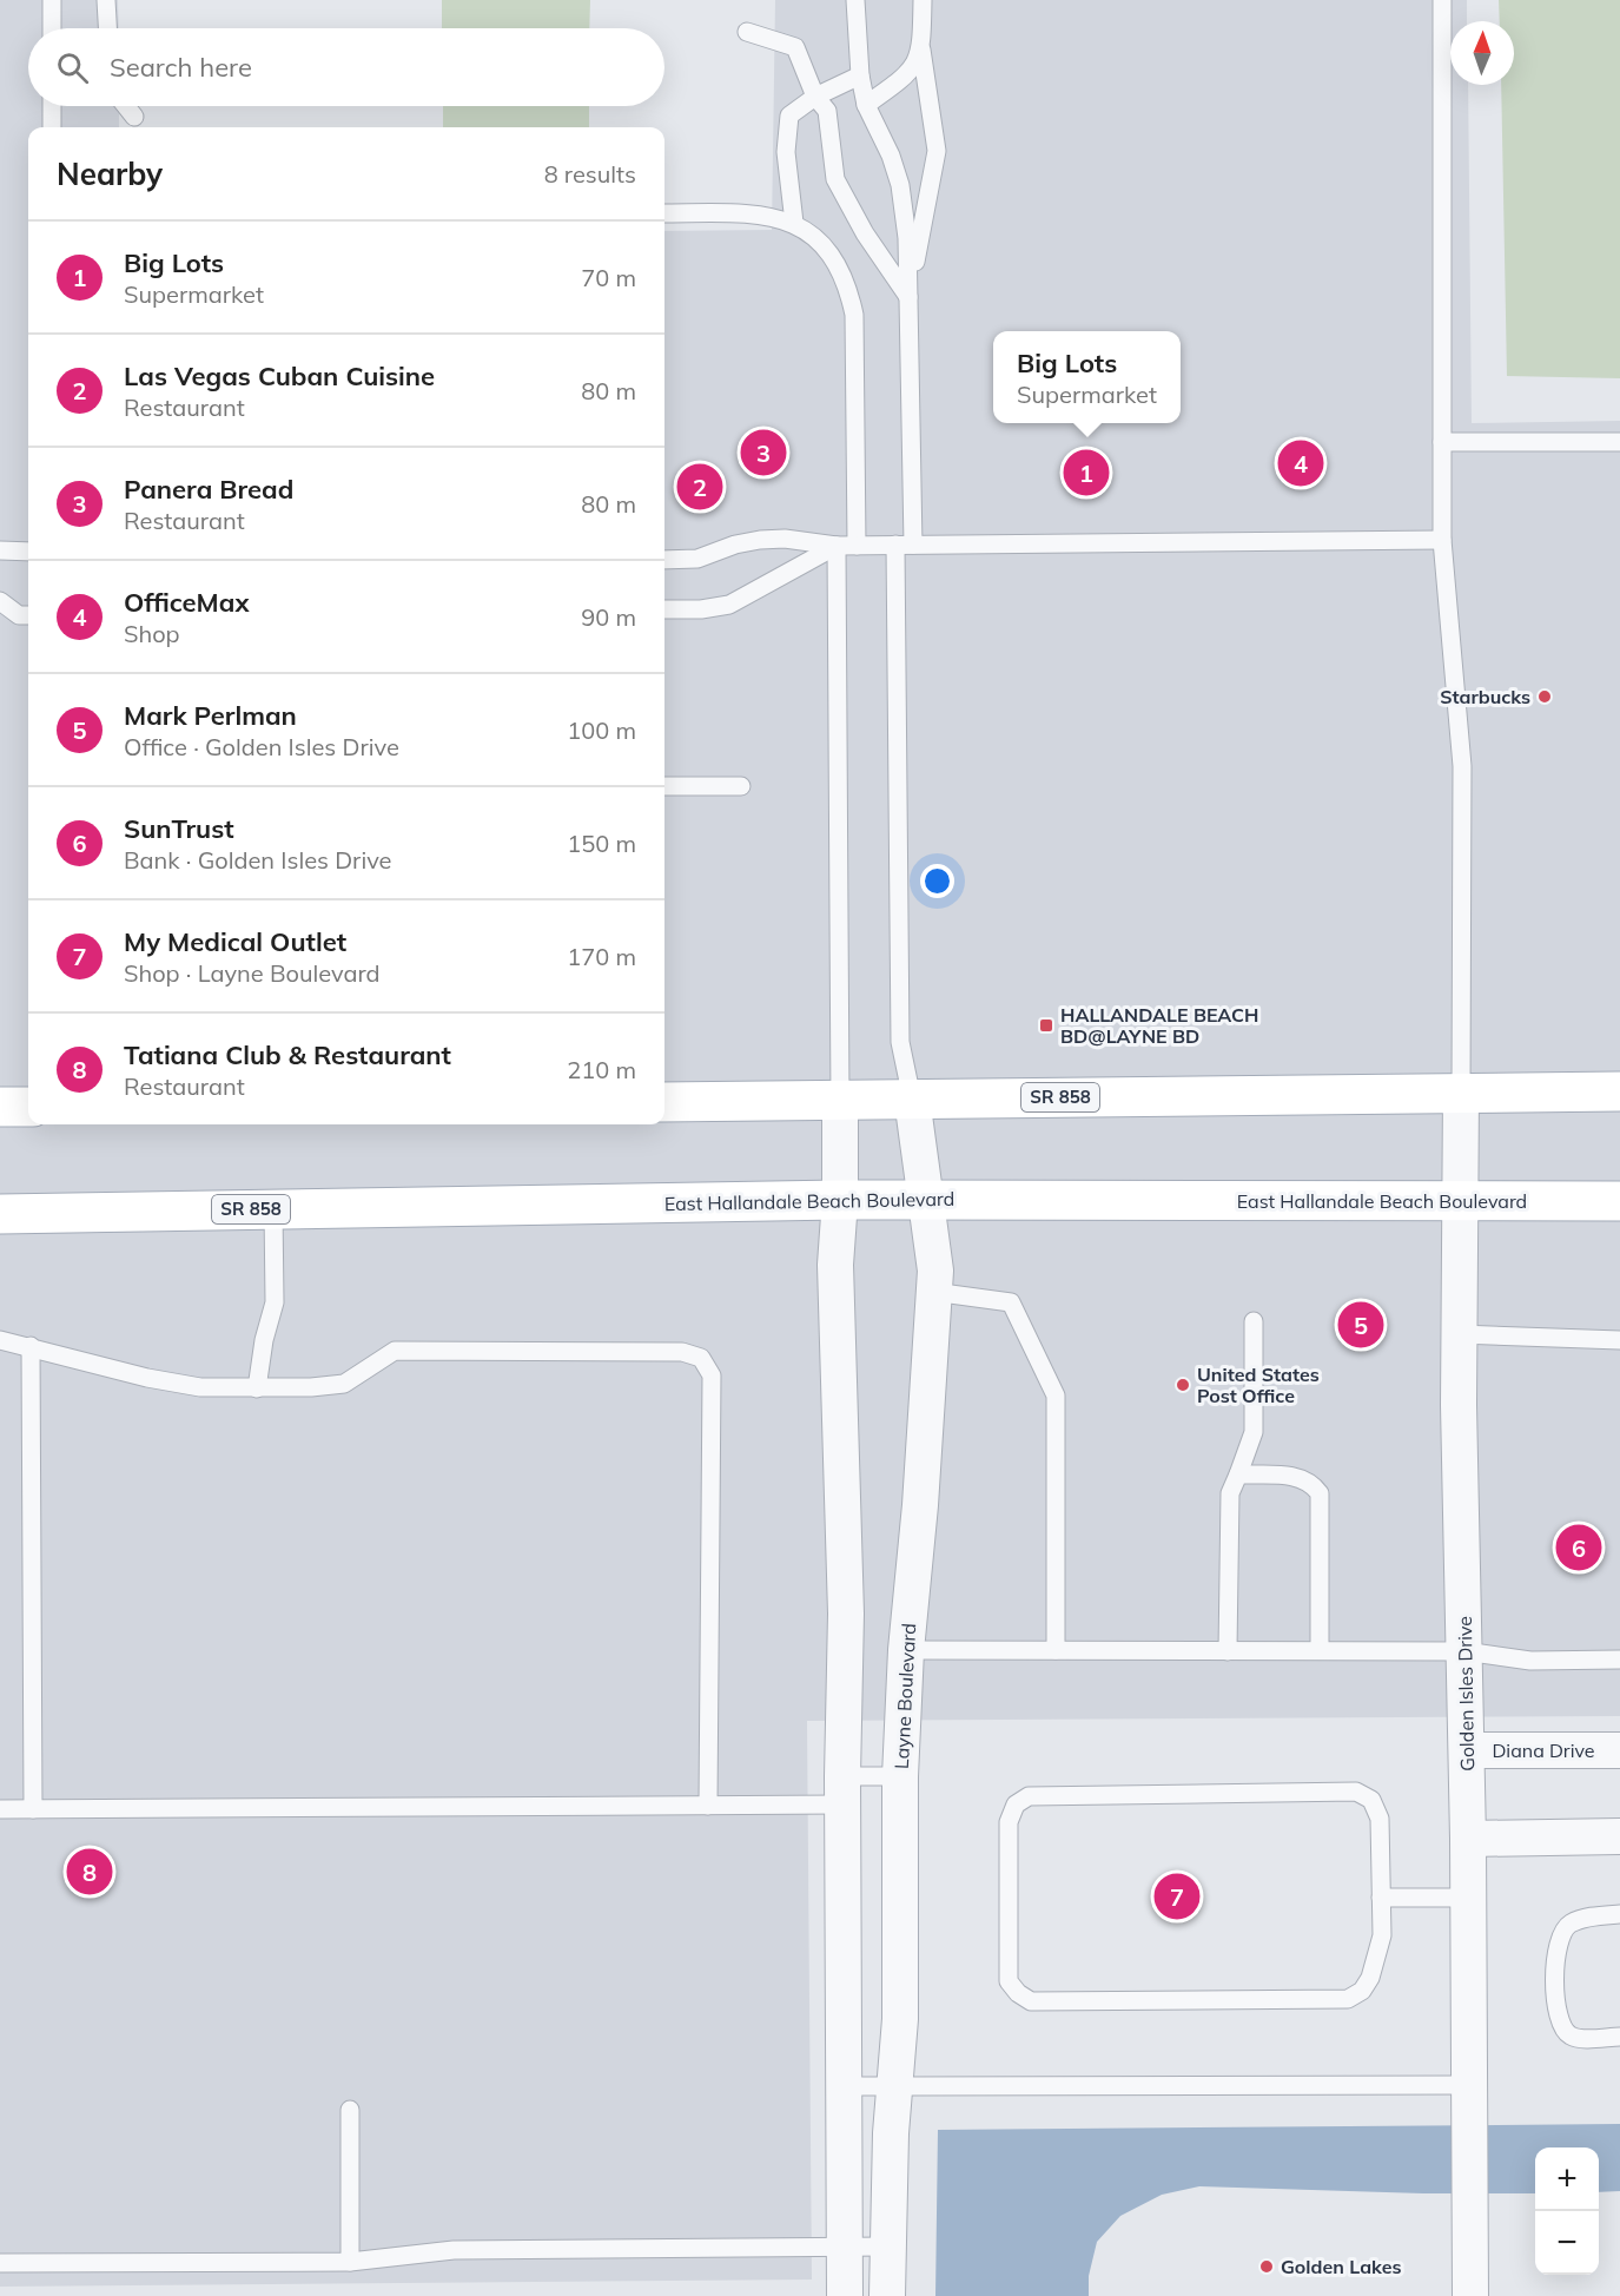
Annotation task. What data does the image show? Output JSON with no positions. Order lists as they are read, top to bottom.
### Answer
{
  "streets": {
    "main road": ["SR 858", "East Hallandale Beach Boulevard"],
    "street": ["Golden Isles Drive", "Layne Boulevard", "Diana Drive"]
  },
  "crossings": [
    ["SR 858", "Golden Isles Drive"],
    ["SR 858", "Layne Boulevard"],
    ["East Hallandale Beach Boulevard", "Golden Isles Drive"],
    ["East Hallandale Beach Boulevard", "Layne Boulevard"],
    ["Golden Isles Drive", "Diana Drive"]
  ],
  "places": {
    "other": ["Starbucks", "United States Post Office", "Golden Lakes"],
    "transit": ["HALLANDALE BEACH BD@LAYNE BD"]
  },
  "north": "top",
  "page": {
    "search": "Search here",
    "heading": ["Nearby", "8 results"],
    "list": [
      {
        "mark": "1",
        "name": "Big Lots",
        "note": "Supermarket",
        "value": "70 m"
      },
      {
        "mark": "2",
        "name": "Las Vegas Cuban Cuisine",
        "note": "Restaurant",
        "value": "80 m"
      },
      {
        "mark": "3",
        "name": "Panera Bread",
        "note": "Restaurant",
        "value": "80 m"
      },
      {
        "mark": "4",
        "name": "OfficeMax",
        "note": "Shop",
        "value": "90 m"
      },
      {
        "mark": "5",
        "name": "Mark Perlman",
        "note": "Office · Golden Isles Drive",
        "value": "100 m"
      },
      {
        "mark": "6",
        "name": "SunTrust",
        "note": "Bank · Golden Isles Drive",
        "value": "150 m"
      },
      {
        "mark": "7",
        "name": "My Medical Outlet",
        "note": "Shop · Layne Boulevard",
        "value": "170 m"
      },
      {
        "mark": "8",
        "name": "Tatiana Club & Restaurant",
        "note": "Restaurant",
        "value": "210 m"
      }
    ],
    "popup": ["Big Lots", "Supermarket"],
    "pins": [
      "3",
      "4",
      "1",
      "2",
      "5",
      "6",
      "8",
      "7"
    ],
    "map_buttons": ["+", "−"]
  }
}
